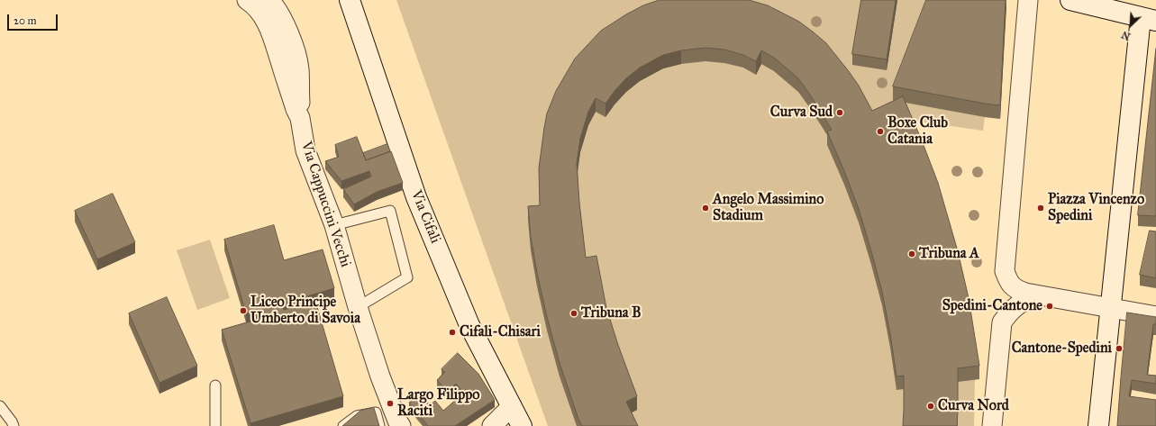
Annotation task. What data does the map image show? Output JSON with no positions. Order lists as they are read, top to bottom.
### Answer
{
  "streets": {
    "street": ["Via Cappuccini Vecchi", "Via Cifali"]
  },
  "places": [
    "Curva Sud",
    "Boxe Club Catania",
    "Angelo Massimino Stadium",
    "Piazza Vincenzo Spedini",
    "Tribuna A",
    "Spedini-Cantone",
    "Liceo Principe Umberto di Savoia",
    "Tribuna B",
    "Cifali-Chisari",
    "Cantone-Spedini",
    "Largo Filippo Raciti",
    "Curva Nord"
  ],
  "scale_bar": "20 m",
  "north": "bottom left"
}
